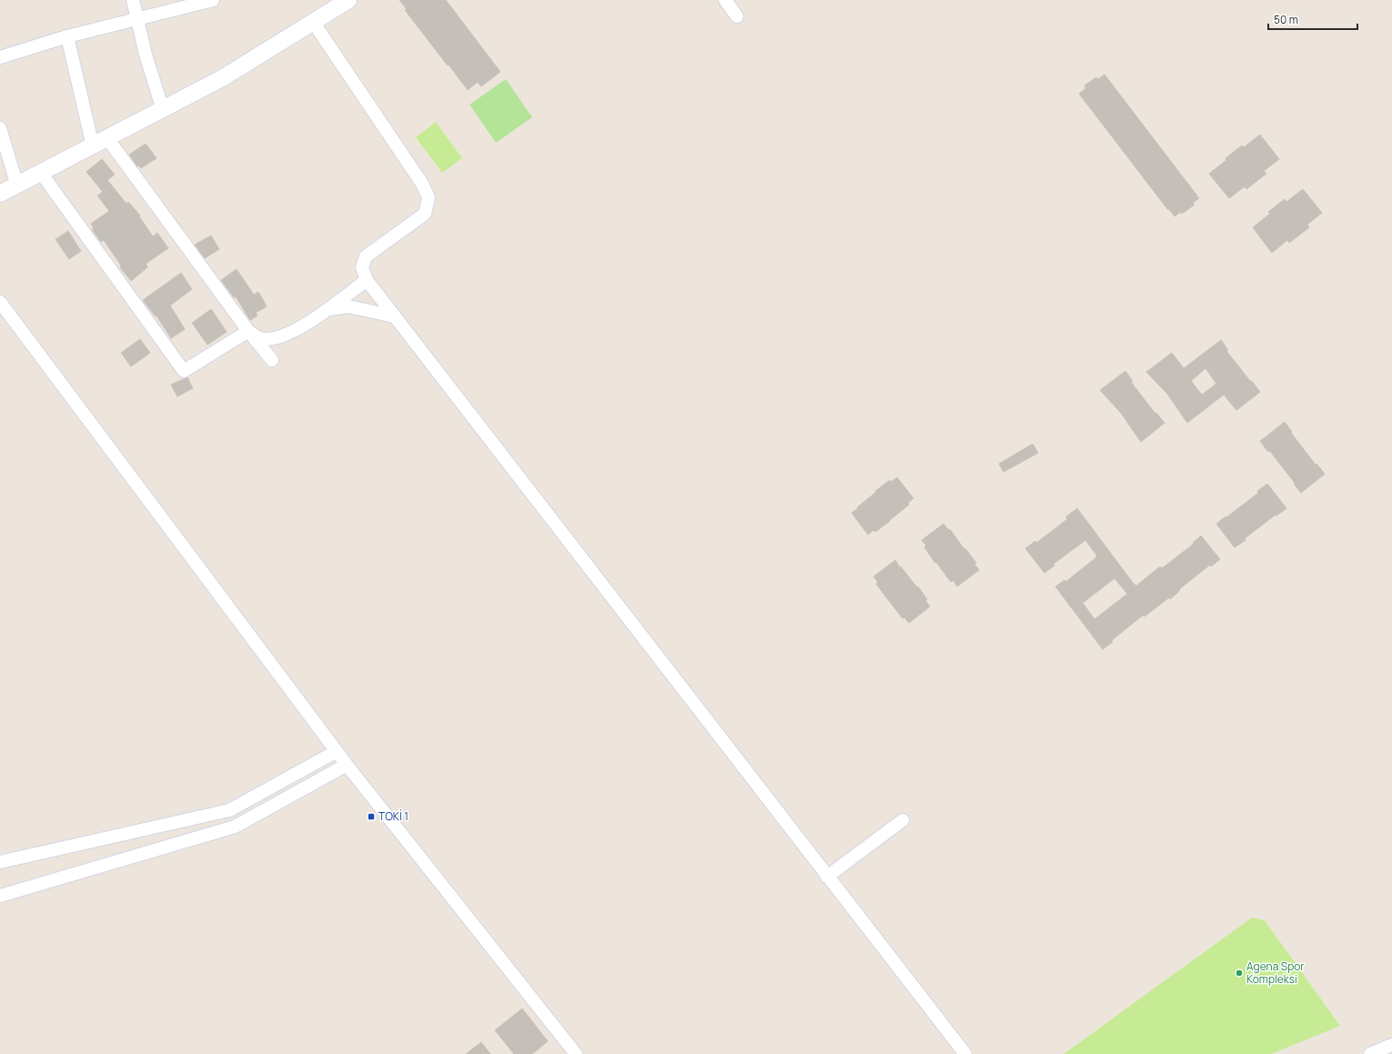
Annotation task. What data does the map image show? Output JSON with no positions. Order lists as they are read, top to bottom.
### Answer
{
  "places": {
    "transit": ["TOKİ 1"],
    "other": ["Agena Spor Kompleksi"]
  },
  "scale_bar": "50 m"
}
